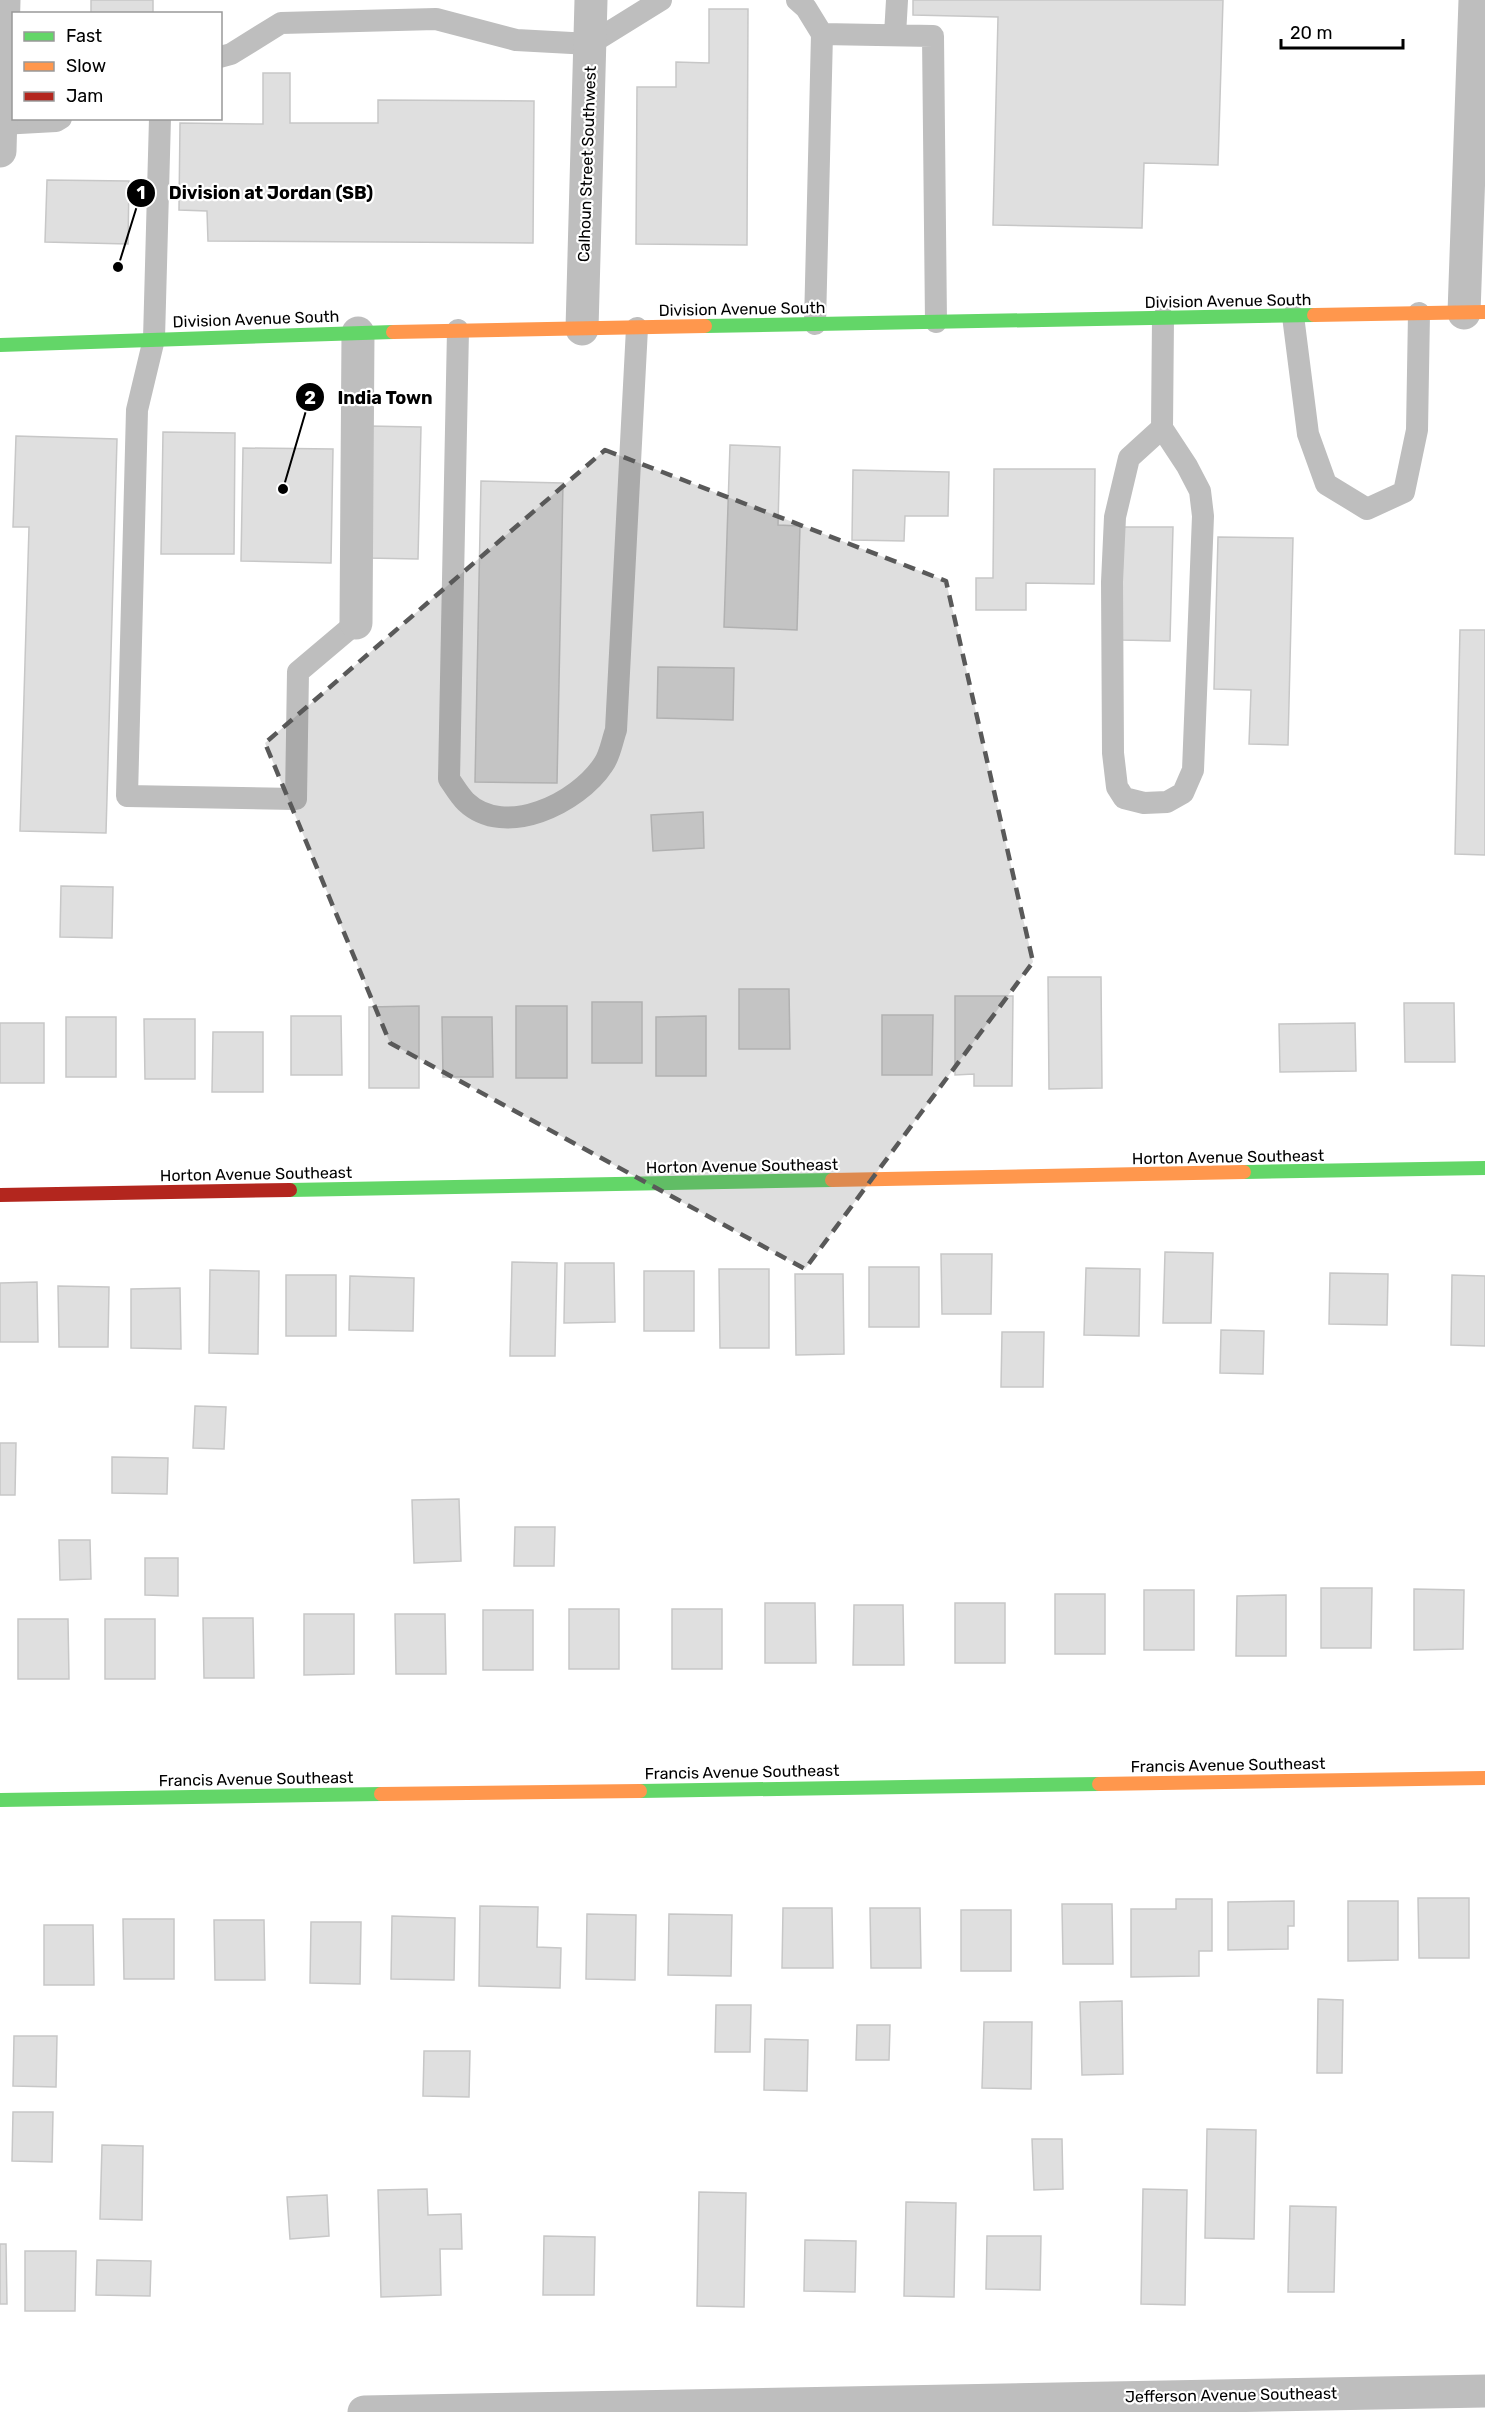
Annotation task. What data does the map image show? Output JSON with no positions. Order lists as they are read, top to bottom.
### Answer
{
  "streets": {
    "street": [
      "Calhoun Street Southwest",
      "Division Avenue South",
      "Horton Avenue Southeast",
      "Francis Avenue Southeast",
      "Jefferson Avenue Southeast"
    ]
  },
  "crossings": [
    ["Calhoun Street Southwest", "Division Avenue South"]
  ],
  "places": ["Division at Jordan (SB)", "India Town"],
  "legend": ["Fast", "Slow", "Jam"],
  "scale_bar": "20 m"
}
